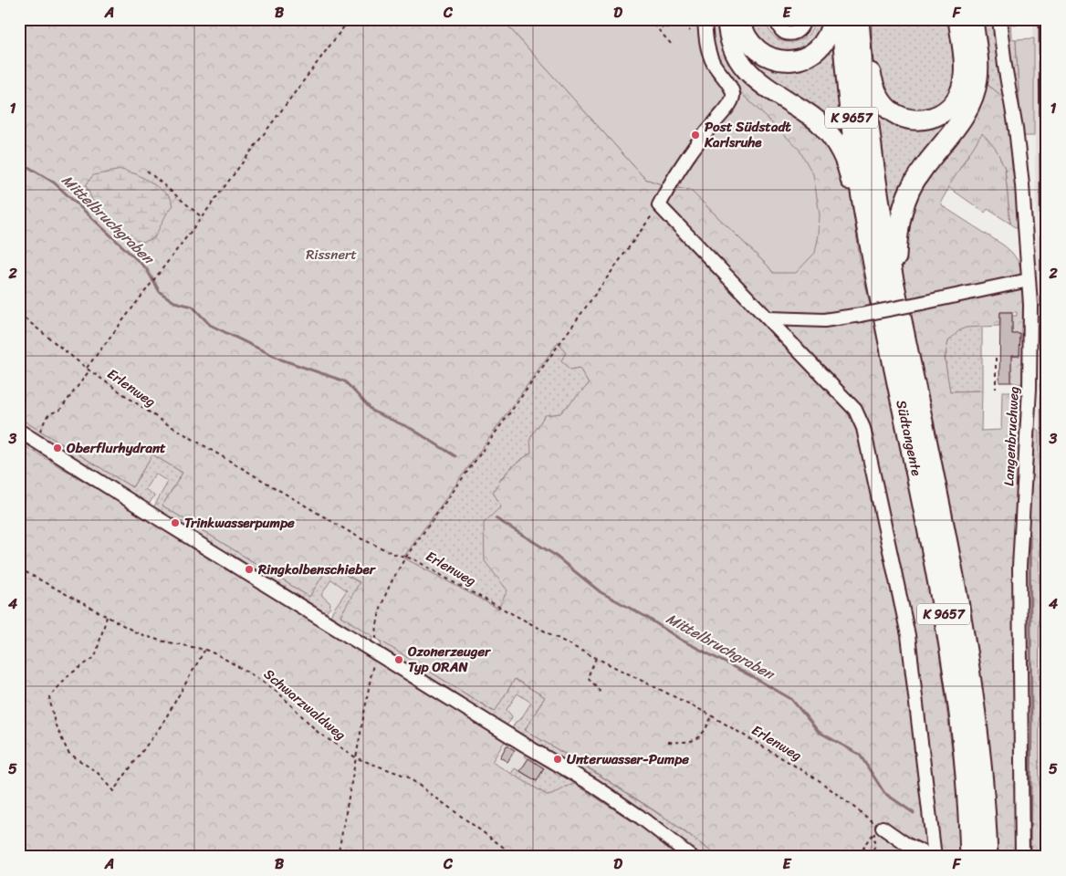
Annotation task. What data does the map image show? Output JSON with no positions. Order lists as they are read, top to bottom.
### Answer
{
  "streets": {
    "highway": ["K 9657", "Südtangente"],
    "lane": ["Langenbruchweg"],
    "path": ["Erlenweg", "Schwarzwaldweg"]
  },
  "water": ["Mittelbruchgraben"],
  "parks": ["Rissnert"],
  "places": [
    "Post Südstadt Karlsruhe",
    "Oberflurhydrant",
    "Trinkwasserpumpe",
    "Ringkolbenschieber",
    "Ozonerzeuger Typ ORAN",
    "Unterwasser-Pumpe"
  ],
  "grid": {
    "columns": [
      "A",
      "B",
      "C",
      "D",
      "E",
      "F"
    ],
    "rows": [
      "1",
      "2",
      "3",
      "4",
      "5"
    ]
  }
}
